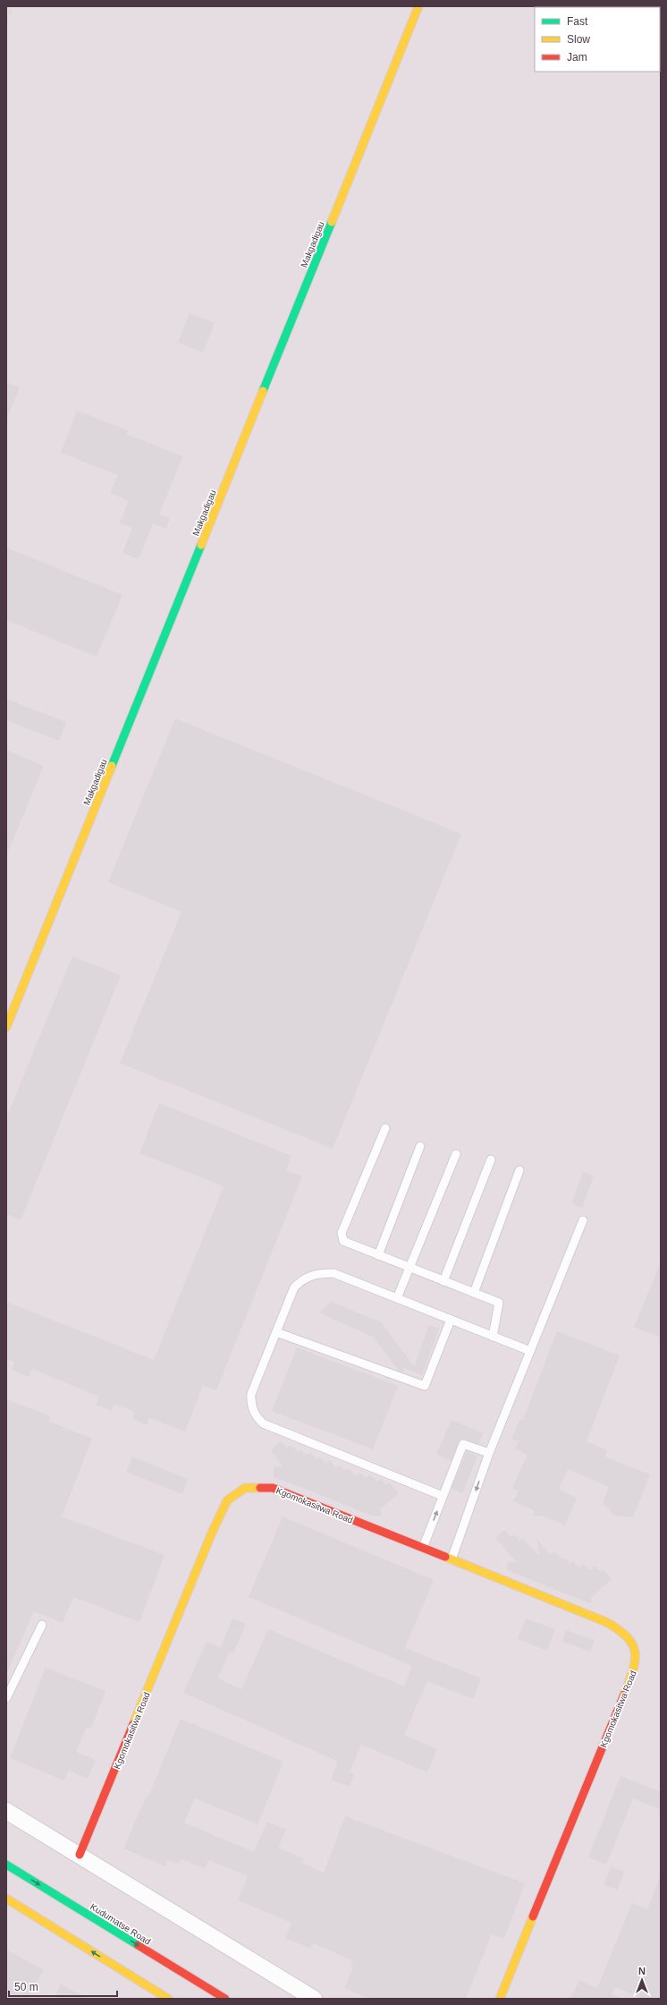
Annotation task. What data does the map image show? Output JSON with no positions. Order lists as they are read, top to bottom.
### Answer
{
  "streets": {
    "street": ["Makgadigau", "Kgomokasitwa Road", "Kudumatse Road"]
  },
  "legend": ["Fast", "Slow", "Jam"],
  "scale_bar": "50 m",
  "north": "top"
}
